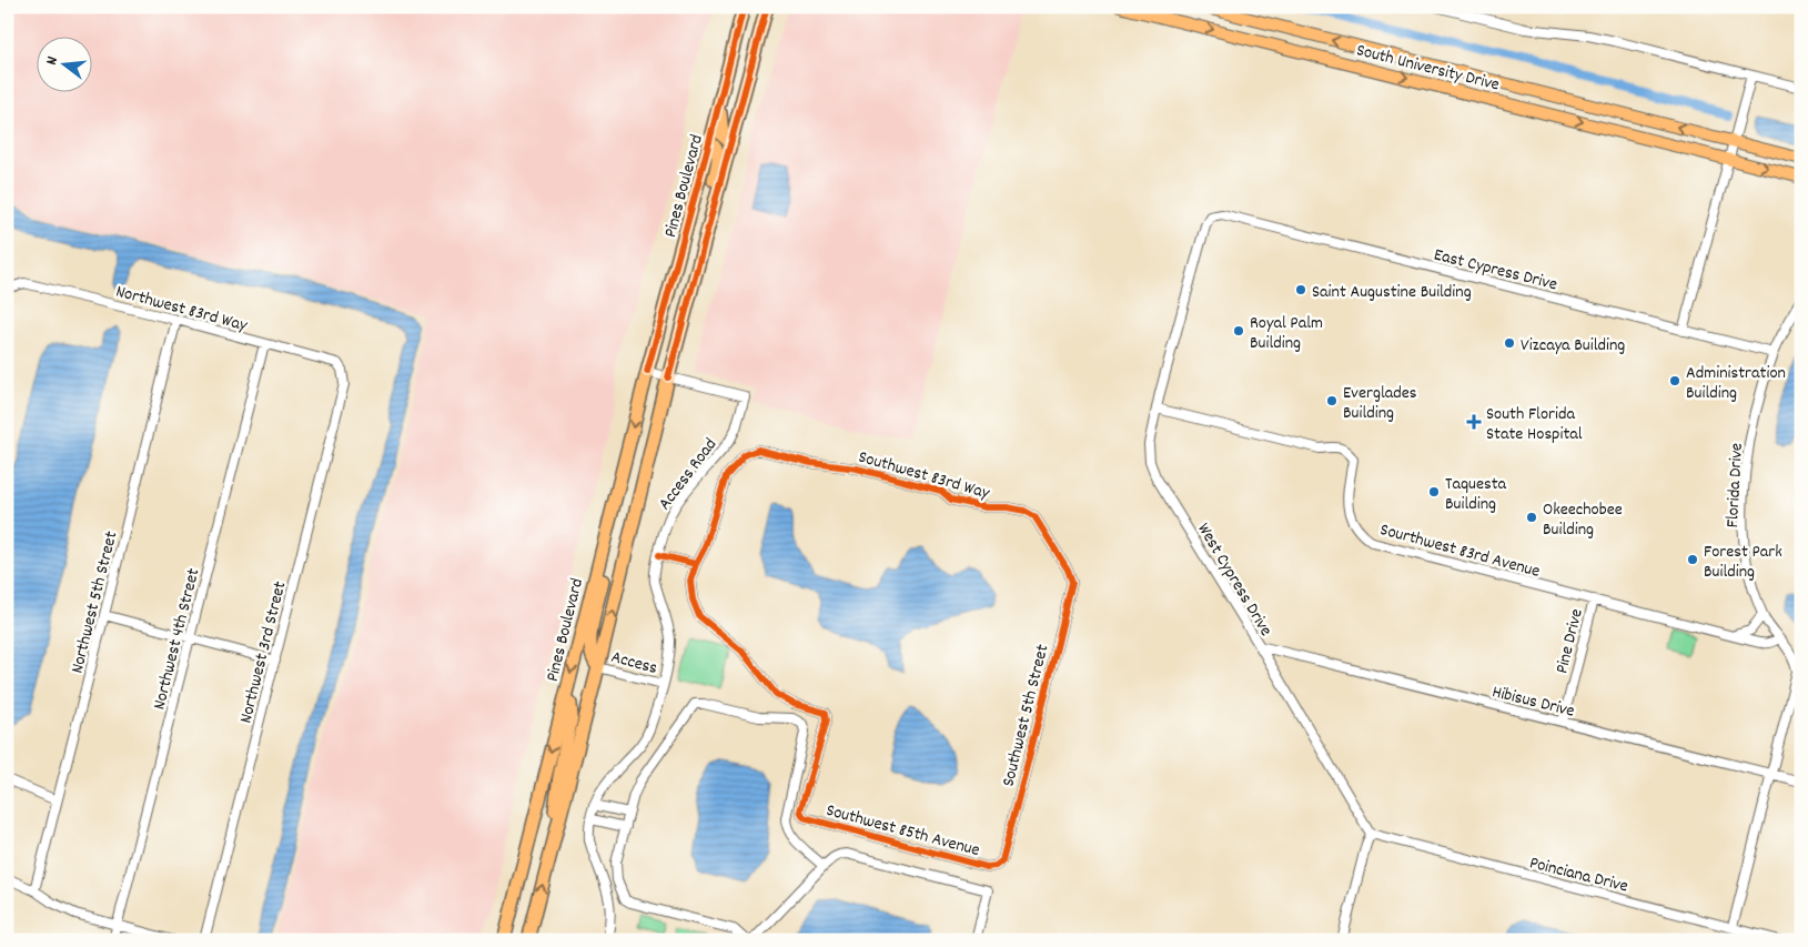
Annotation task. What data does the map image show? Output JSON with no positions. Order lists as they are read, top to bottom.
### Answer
{
  "streets": {
    "highway": ["Pines Boulevard"],
    "main road": ["South University Drive"],
    "street": [
      "East Cypress Drive",
      "Northwest 83rd Way",
      "Access Road",
      "Southwest 83rd Way",
      "Florida Drive",
      "Sourthwest 83rd Avenue",
      "West Cypress Drive",
      "Northwest 5th Street",
      "Northwest 4th Street",
      "Pine Drive",
      "Northwest 3rd Street",
      "Access",
      "Hibisus Drive",
      "Southwest 5th Street",
      "Southwest 85th Avenue",
      "Poinciana Drive"
    ]
  },
  "crossings": [
    ["Pines Boulevard", "Access Road"],
    ["Pines Boulevard", "Access"],
    ["East Cypress Drive", "Florida Drive"],
    ["East Cypress Drive", "West Cypress Drive"],
    ["Northwest 83rd Way", "Northwest 5th Street"],
    ["Northwest 83rd Way", "Northwest 4th Street"],
    ["Northwest 83rd Way", "Northwest 3rd Street"],
    ["Access Road", "Access"],
    ["Southwest 83rd Way", "Southwest 5th Street"],
    ["Southwest 83rd Way", "Southwest 85th Avenue"],
    ["Florida Drive", "Sourthwest 83rd Avenue"],
    ["Florida Drive", "Hibisus Drive"],
    ["Florida Drive", "Poinciana Drive"],
    ["Sourthwest 83rd Avenue", "West Cypress Drive"],
    ["Sourthwest 83rd Avenue", "Pine Drive"],
    ["West Cypress Drive", "Hibisus Drive"],
    ["West Cypress Drive", "Poinciana Drive"],
    ["Pine Drive", "Hibisus Drive"],
    ["Southwest 5th Street", "Southwest 85th Avenue"]
  ],
  "places": {
    "other": [
      "Saint Augustine Building",
      "Royal Palm Building",
      "Vizcaya Building",
      "Administration Building",
      "Everglades Building",
      "Taquesta Building",
      "Okeechobee Building",
      "Forest Park Building"
    ],
    "health": ["South Florida State Hospital"]
  },
  "north": "left"
}
